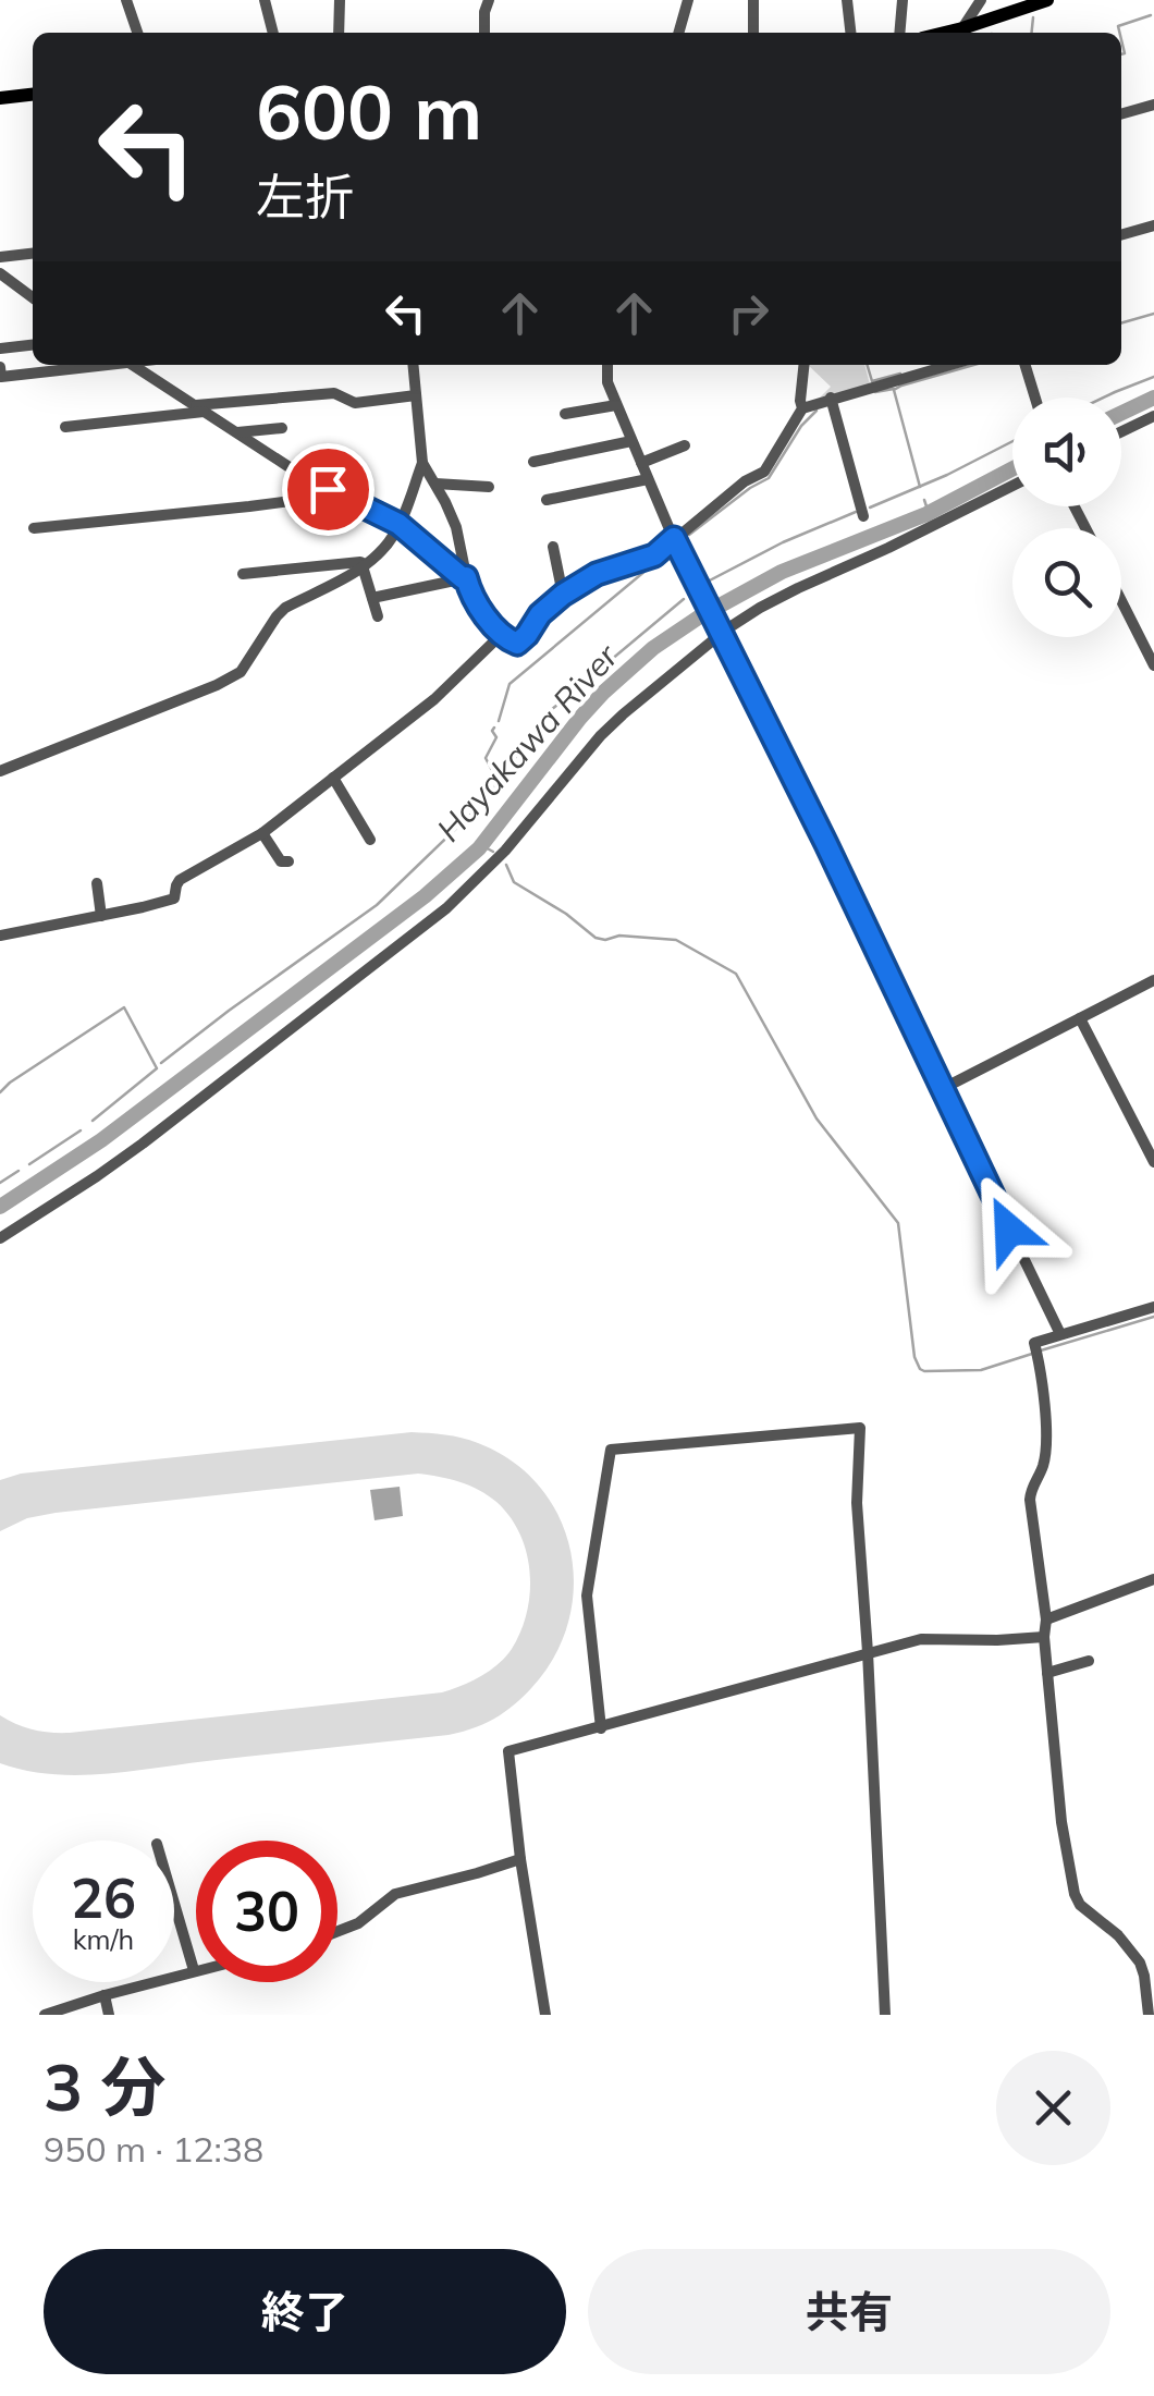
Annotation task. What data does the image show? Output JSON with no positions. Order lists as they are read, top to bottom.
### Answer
{
  "water": ["Hayakawa River"],
  "page": {
    "turn": ["600 m", "左折"],
    "speed": "26 km/h",
    "limit": "30",
    "heading": ["3 分", "950 m · 12:38"],
    "buttons": ["終了", "共有"]
  }
}
